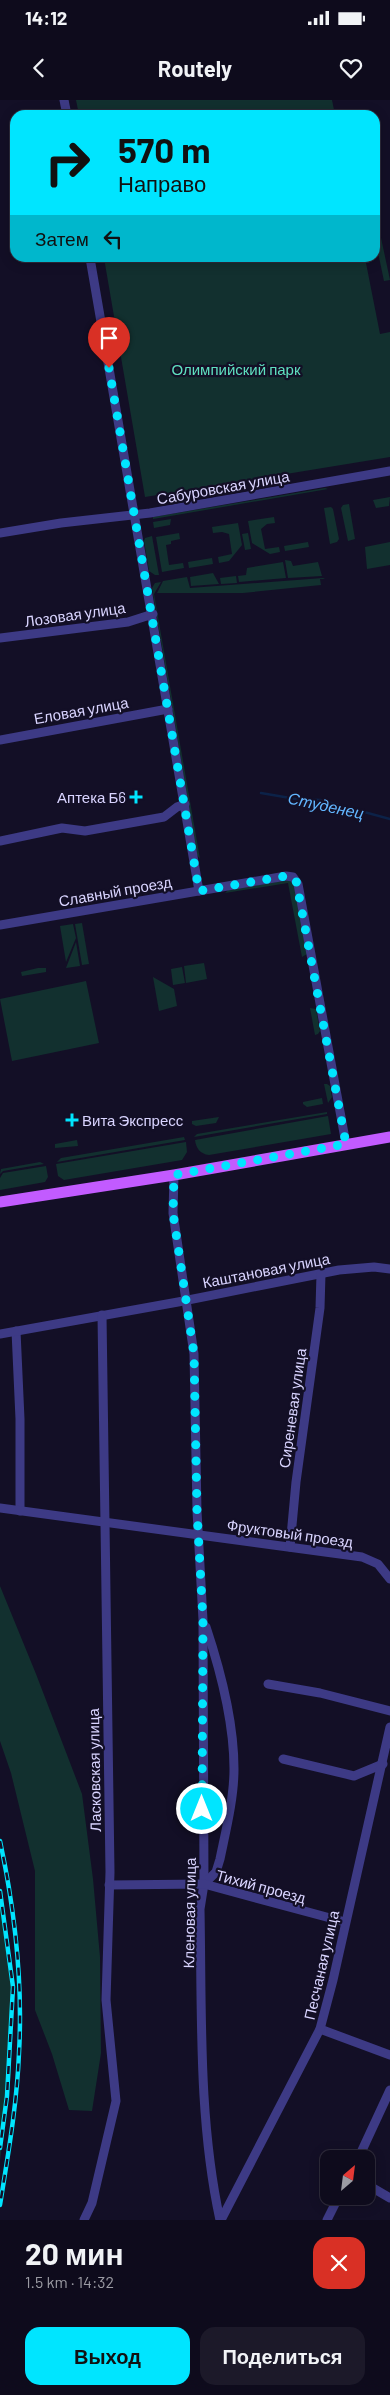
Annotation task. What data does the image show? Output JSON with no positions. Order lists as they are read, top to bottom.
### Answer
{
  "streets": {
    "street": [
      "Сабуровская улица",
      "Лозовая улица",
      "Еловая улица",
      "Славный проезд",
      "Каштановая улица",
      "Сиреневая улица",
      "Фруктовый проезд",
      "Ласковская улица",
      "Тихий проезд",
      "Кленовая улица",
      "Песчаная улица"
    ]
  },
  "crossings": [
    ["Каштановая улица", "Сиреневая улица"],
    ["Каштановая улица", "Ласковская улица"],
    ["Каштановая улица", "Кленовая улица"],
    ["Сиреневая улица", "Фруктовый проезд"],
    ["Фруктовый проезд", "Ласковская улица"],
    ["Фруктовый проезд", "Кленовая улица"],
    ["Ласковская улица", "Тихий проезд"],
    ["Тихий проезд", "Кленовая улица"],
    ["Тихий проезд", "Песчаная улица"],
    ["Кленовая улица", "Песчаная улица"]
  ],
  "water": ["Студенец"],
  "parks": ["Олимпийский парк"],
  "places": {
    "health": ["Аптека Б6", "Вита Экспресс"]
  },
  "north": "top right",
  "page": {
    "status": "14:12",
    "header": "Routely",
    "turn": ["570 m", "Направо"],
    "then": "Затем",
    "heading": ["20 мин", "1.5 km · 14:32"],
    "buttons": ["Выход", "Поделиться"]
  }
}
